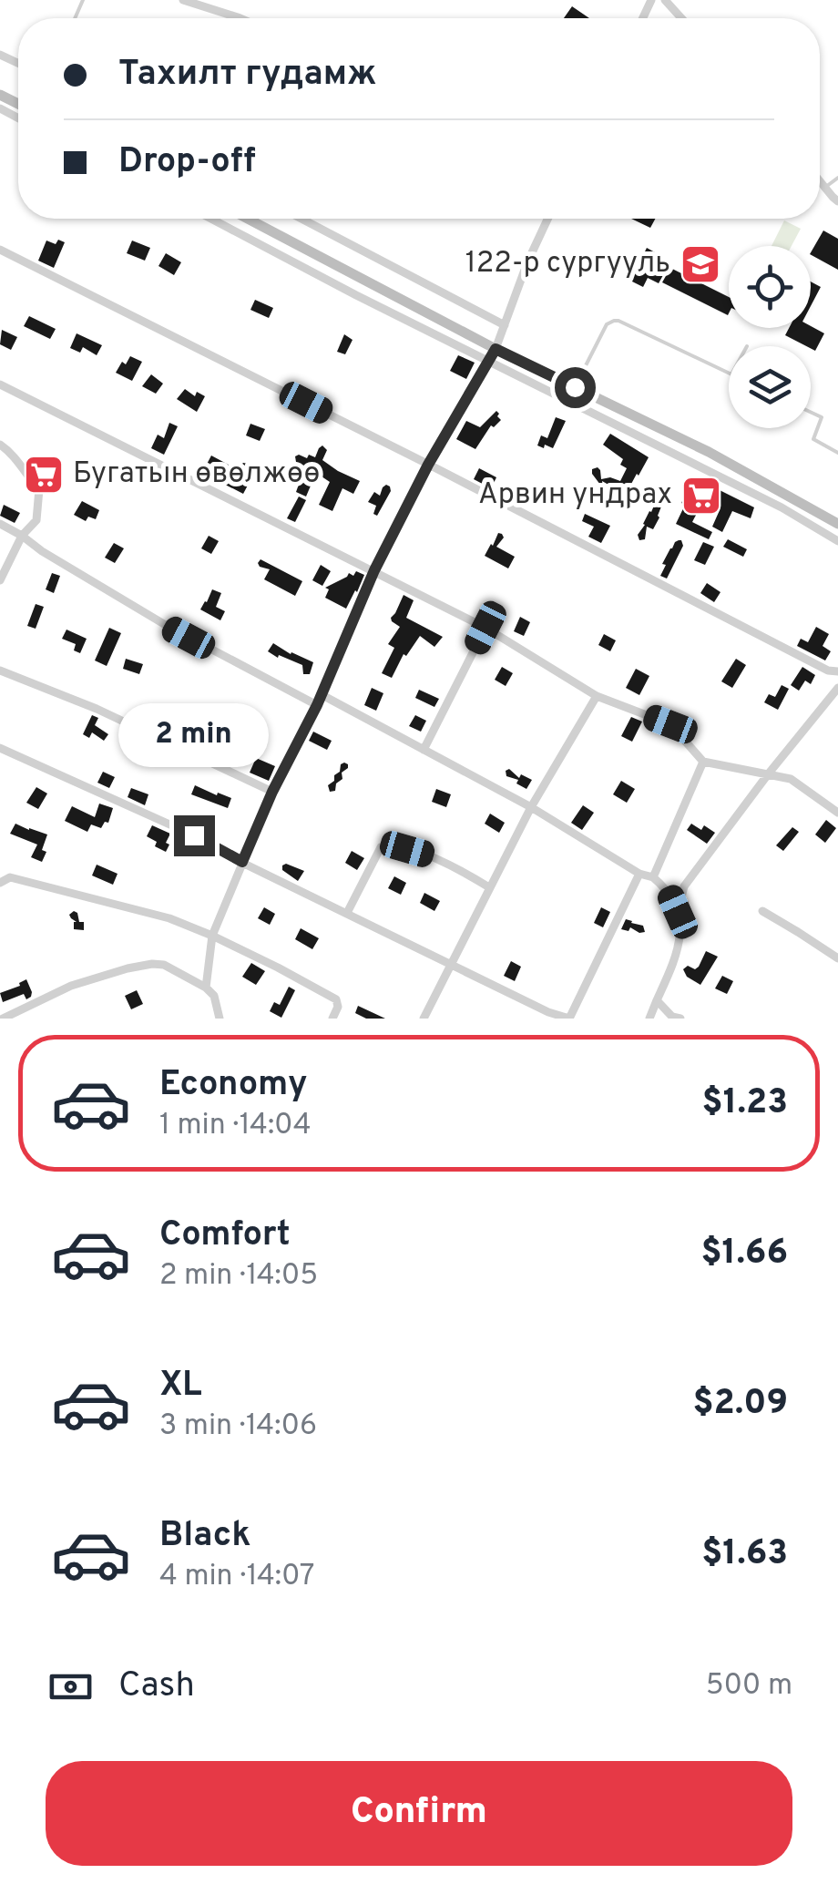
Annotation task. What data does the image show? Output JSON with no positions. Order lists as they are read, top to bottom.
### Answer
{
  "places": {
    "school or university": ["122-р сургууль"],
    "supermarket": ["Бугатын өвөлжөө", "Арвин ундрах"]
  },
  "page": {
    "banner": ["Тахилт гудамж", "Drop-off"],
    "bubble": "2 min",
    "list": [
      {
        "name": "Economy",
        "note": "1 min · 14:04",
        "value": "$1.23"
      },
      {
        "name": "Comfort",
        "note": "2 min · 14:05",
        "value": "$1.66"
      },
      {
        "name": "XL",
        "note": "3 min · 14:06",
        "value": "$2.09"
      },
      {
        "name": "Black",
        "note": "4 min · 14:07",
        "value": "$1.63"
      }
    ],
    "pay": ["Cash", "500 m"],
    "buttons": "Confirm"
  }
}
